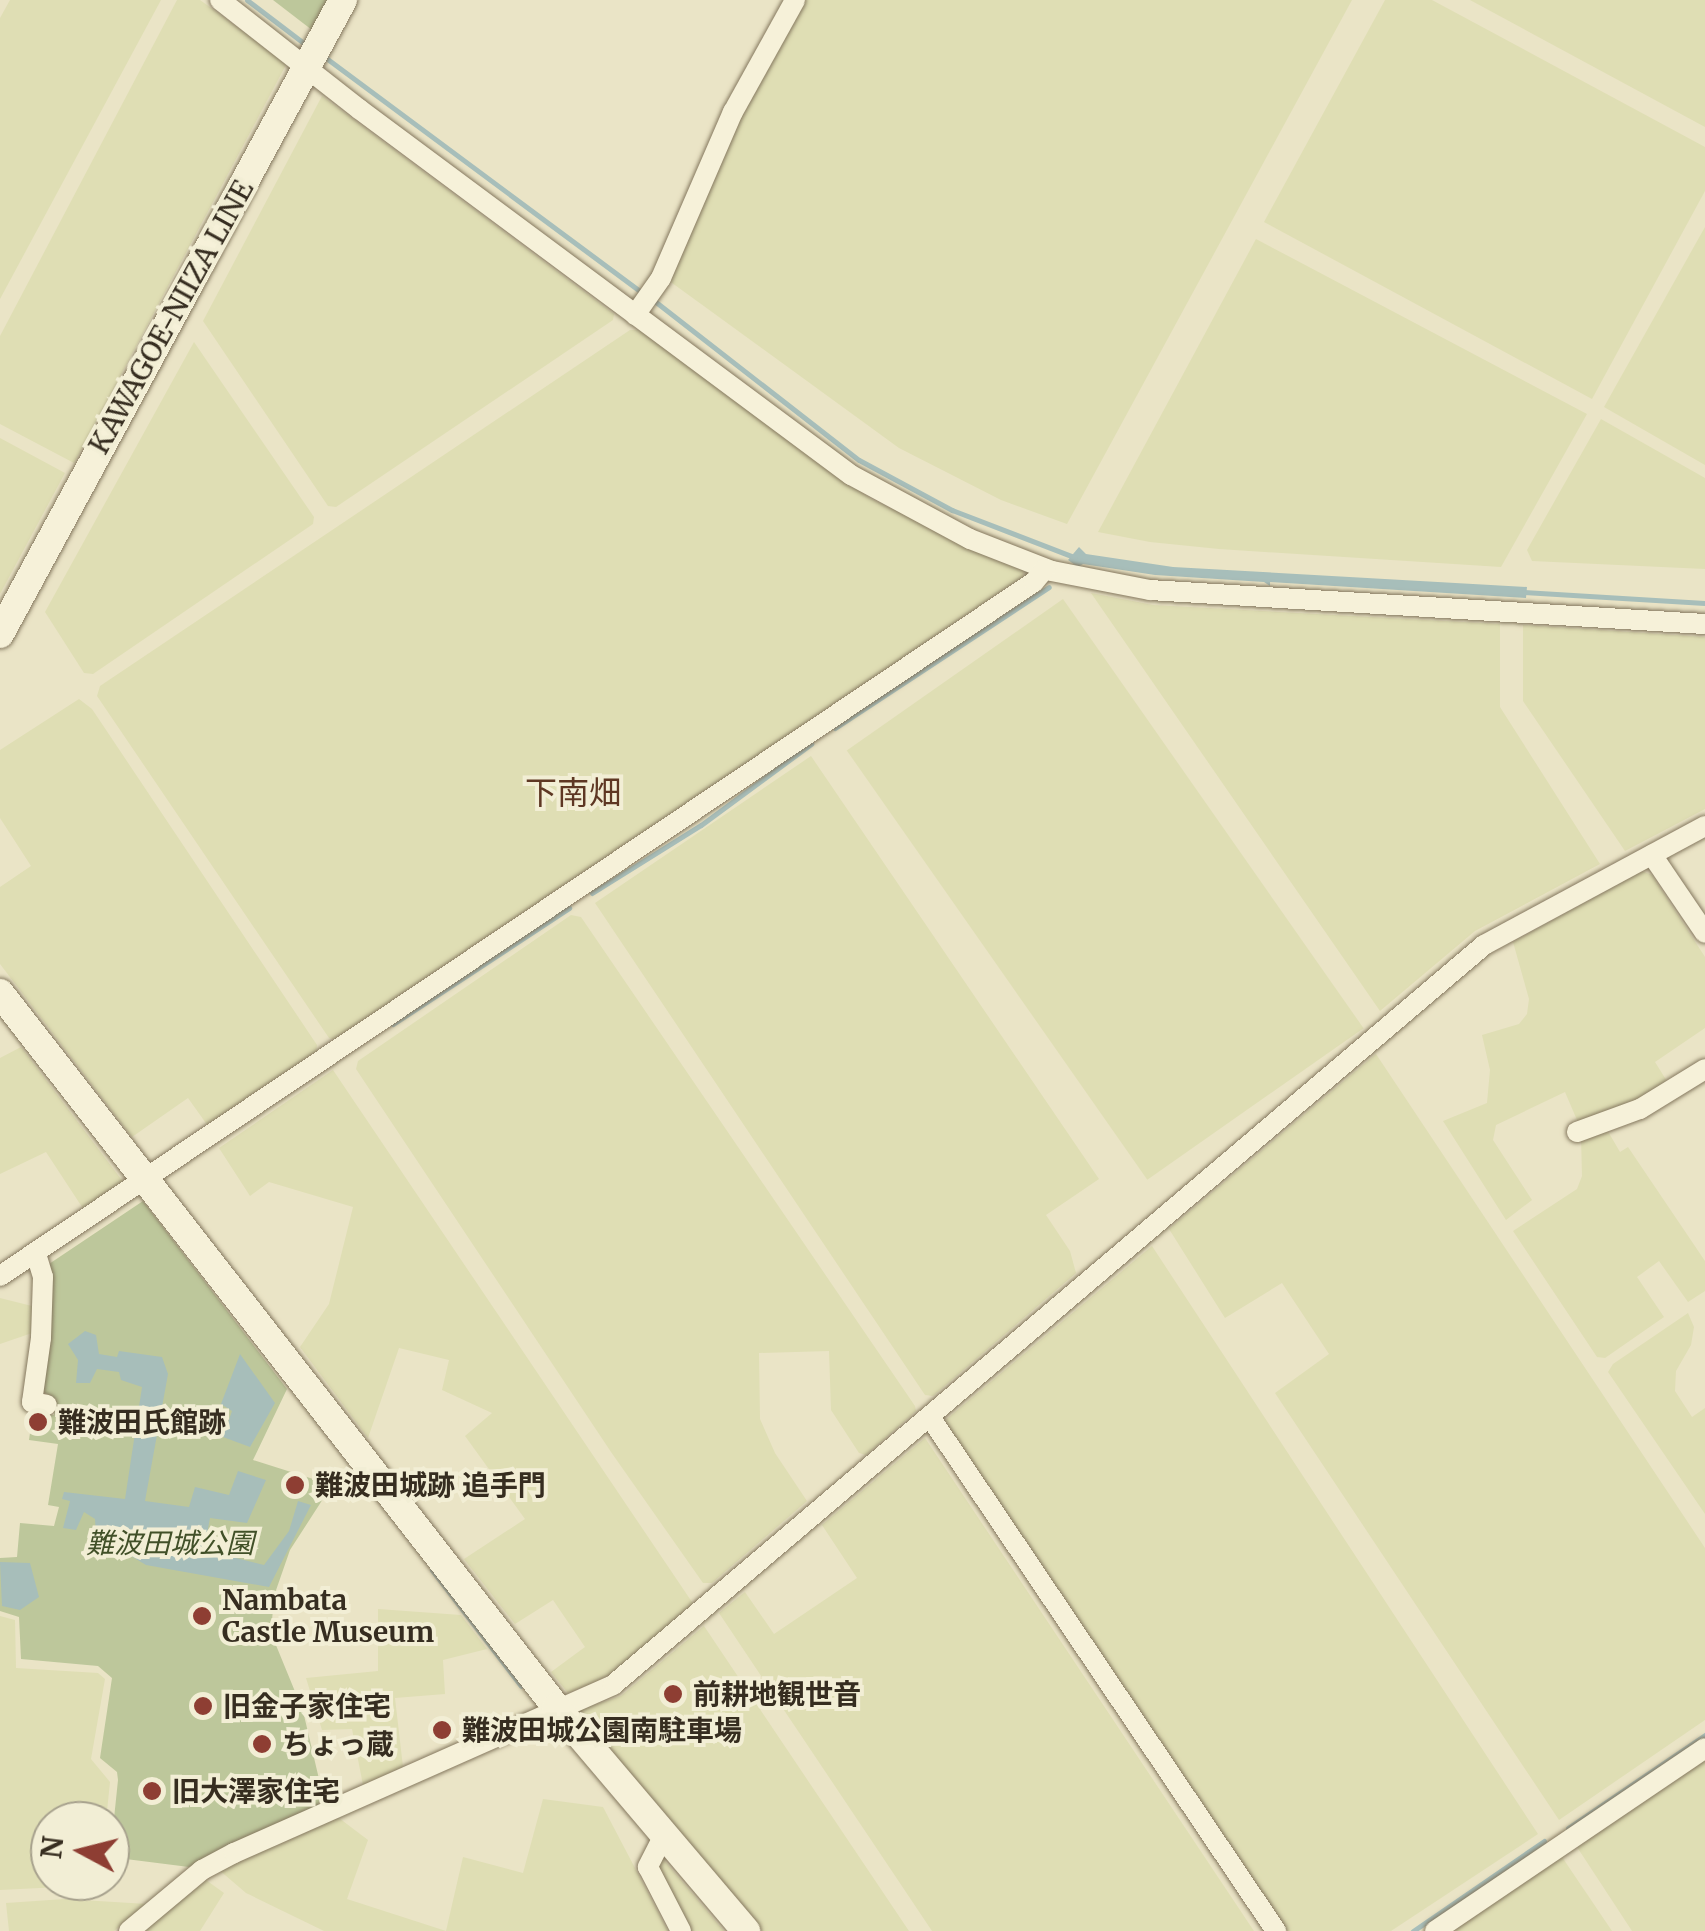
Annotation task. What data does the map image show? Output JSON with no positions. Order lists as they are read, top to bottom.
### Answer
{
  "streets": {
    "street": ["KAWAGOE-NIIZA LINE"]
  },
  "districts": ["下南畑"],
  "parks": ["難波田城公園"],
  "places": [
    "難波田氏館跡",
    "難波田城跡 追手門",
    "Nambata Castle Museum",
    "前耕地観世音",
    "旧金子家住宅",
    "難波田城公園南駐車場",
    "ちょっ蔵",
    "旧大澤家住宅"
  ],
  "north": "left"
}
